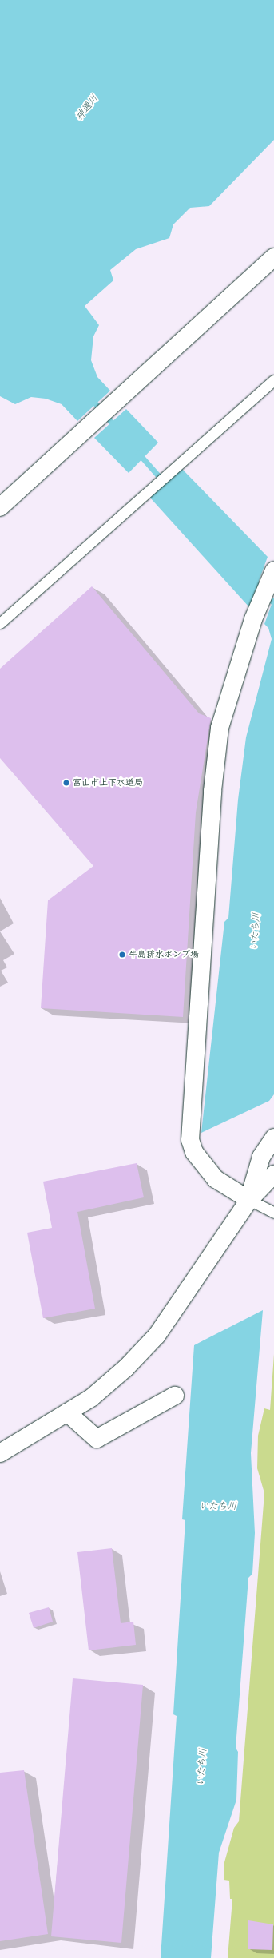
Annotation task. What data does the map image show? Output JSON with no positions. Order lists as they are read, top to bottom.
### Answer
{
  "water": ["神通川", "いたち川"],
  "places": ["富山市上下水道局", "牛島排水ポンプ場"]
}
